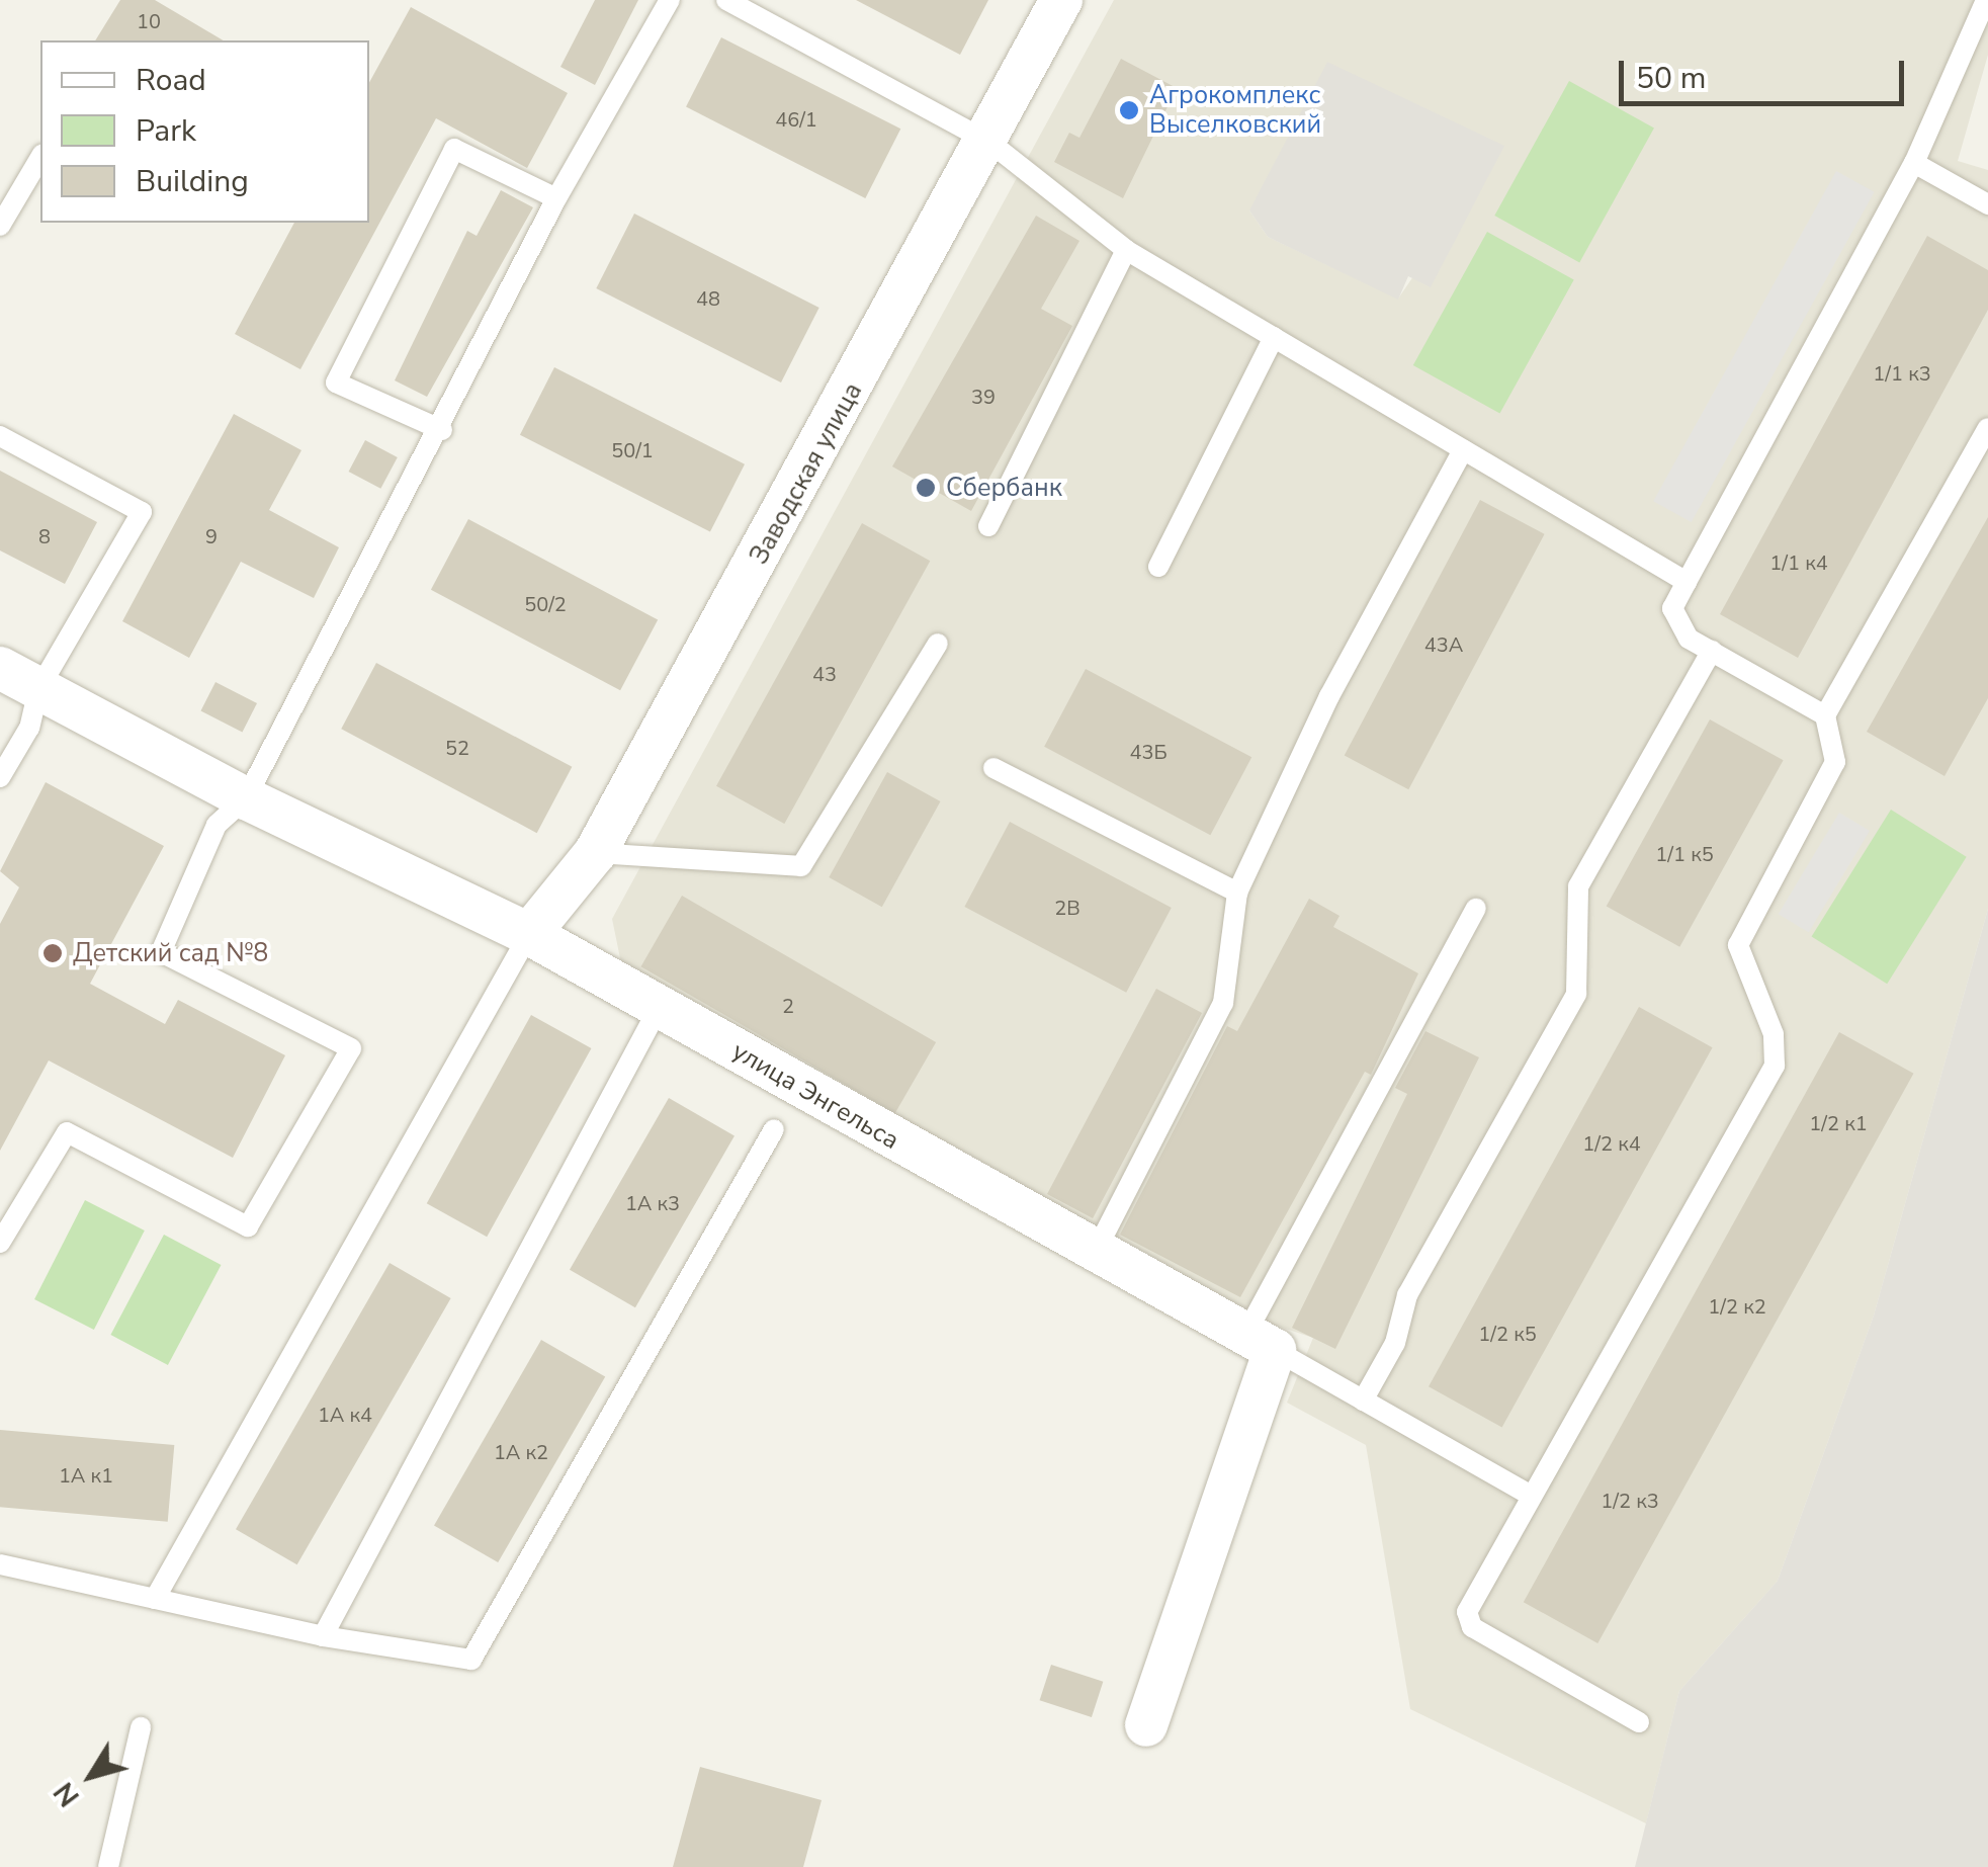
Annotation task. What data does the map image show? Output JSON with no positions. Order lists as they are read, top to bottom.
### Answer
{
  "streets": {
    "street": ["Заводская улица", "улица Энгельса"]
  },
  "crossings": [
    ["Заводская улица", "улица Энгельса"]
  ],
  "places": ["Агрокомплекс Выселковский", "Сбербанк", "Детский сад №8"],
  "house_numbers": [
    "10",
    "46/1",
    "48",
    "1/1 к3",
    "39",
    "50/1",
    "8",
    "9",
    "1/1 к4",
    "50/2",
    "43А",
    "43",
    "52",
    "43Б",
    "1/1 к5",
    "2В",
    "2",
    "1/2 к1",
    "1/2 к4",
    "1А к3",
    "1/2 к2",
    "1/2 к5",
    "1А к4",
    "1А к2",
    "1А к1",
    "1/2 к3"
  ],
  "legend": ["Road", "Park", "Building"],
  "scale_bar": "50 m",
  "north": "bottom left"
}
